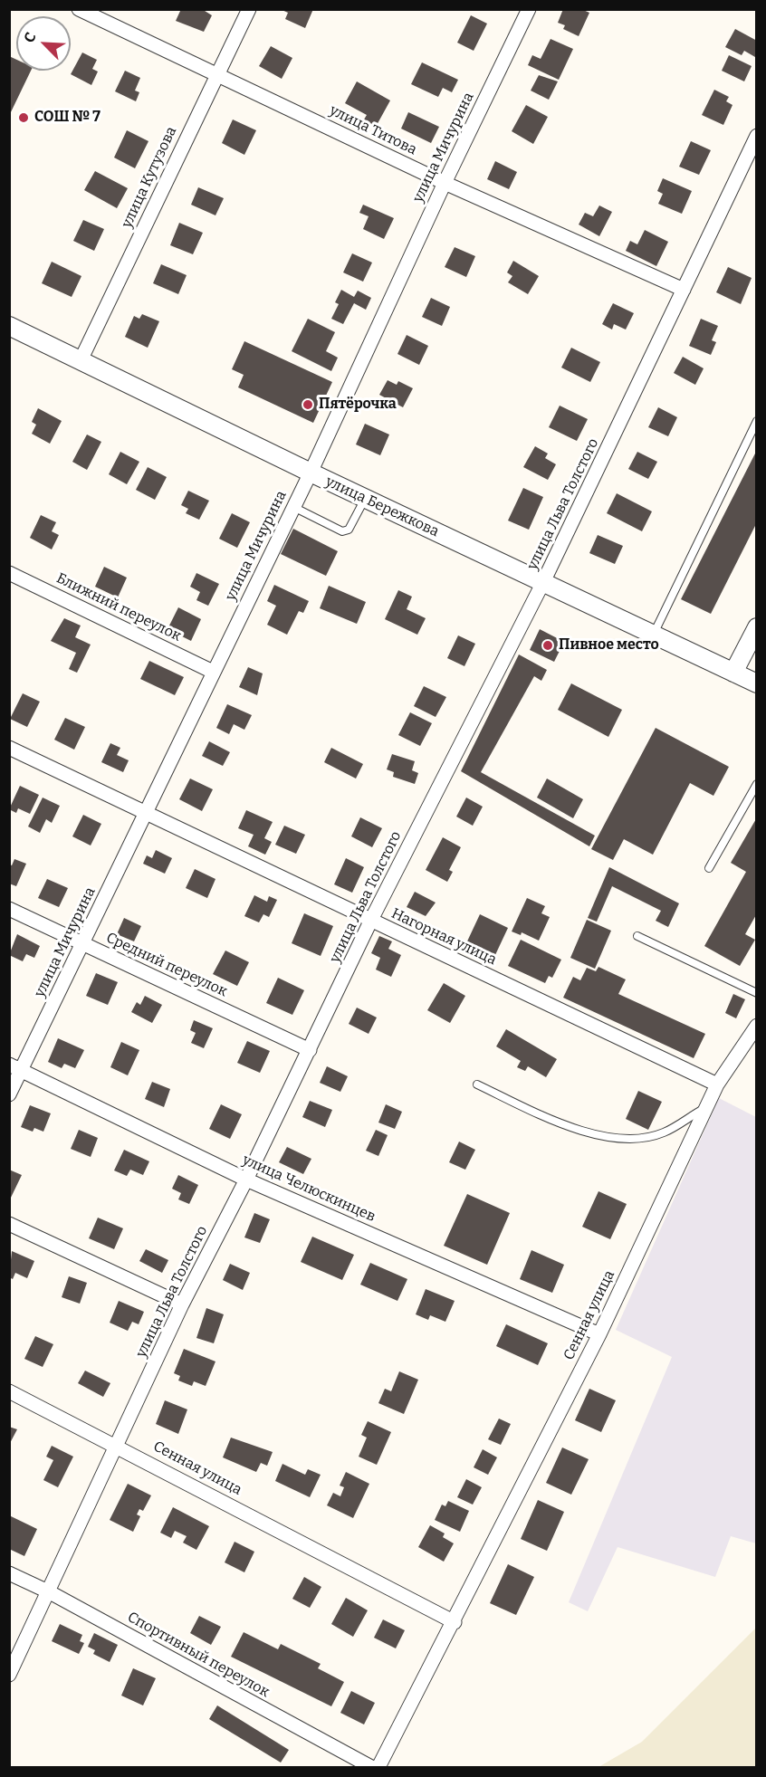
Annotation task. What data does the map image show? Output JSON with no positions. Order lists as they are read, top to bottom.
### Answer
{
  "streets": {
    "street": [
      "улица Титова",
      "улица Мичурина",
      "улица Кутузова",
      "улица Льва Толстого",
      "улица Бережкова",
      "Ближний переулок",
      "Нагорная улица",
      "Средний переулок",
      "улица Челюскинцев",
      "Сенная улица",
      "Спортивный переулок"
    ]
  },
  "crossings": [
    ["улица Титова", "улица Мичурина"],
    ["улица Титова", "улица Кутузова"],
    ["улица Титова", "улица Льва Толстого"],
    ["улица Мичурина", "улица Бережкова"],
    ["улица Мичурина", "Ближний переулок"],
    ["улица Мичурина", "Нагорная улица"],
    ["улица Мичурина", "Средний переулок"],
    ["улица Мичурина", "улица Челюскинцев"],
    ["улица Кутузова", "улица Бережкова"],
    ["улица Льва Толстого", "улица Бережкова"],
    ["улица Льва Толстого", "Нагорная улица"],
    ["улица Льва Толстого", "Средний переулок"],
    ["улица Льва Толстого", "улица Челюскинцев"],
    ["улица Льва Толстого", "Сенная улица"],
    ["улица Льва Толстого", "Спортивный переулок"],
    ["Нагорная улица", "Сенная улица"],
    ["улица Челюскинцев", "Сенная улица"]
  ],
  "places": ["СОШ № 7", "Пятёрочка", "Пивное место"],
  "north": "top left"
}
